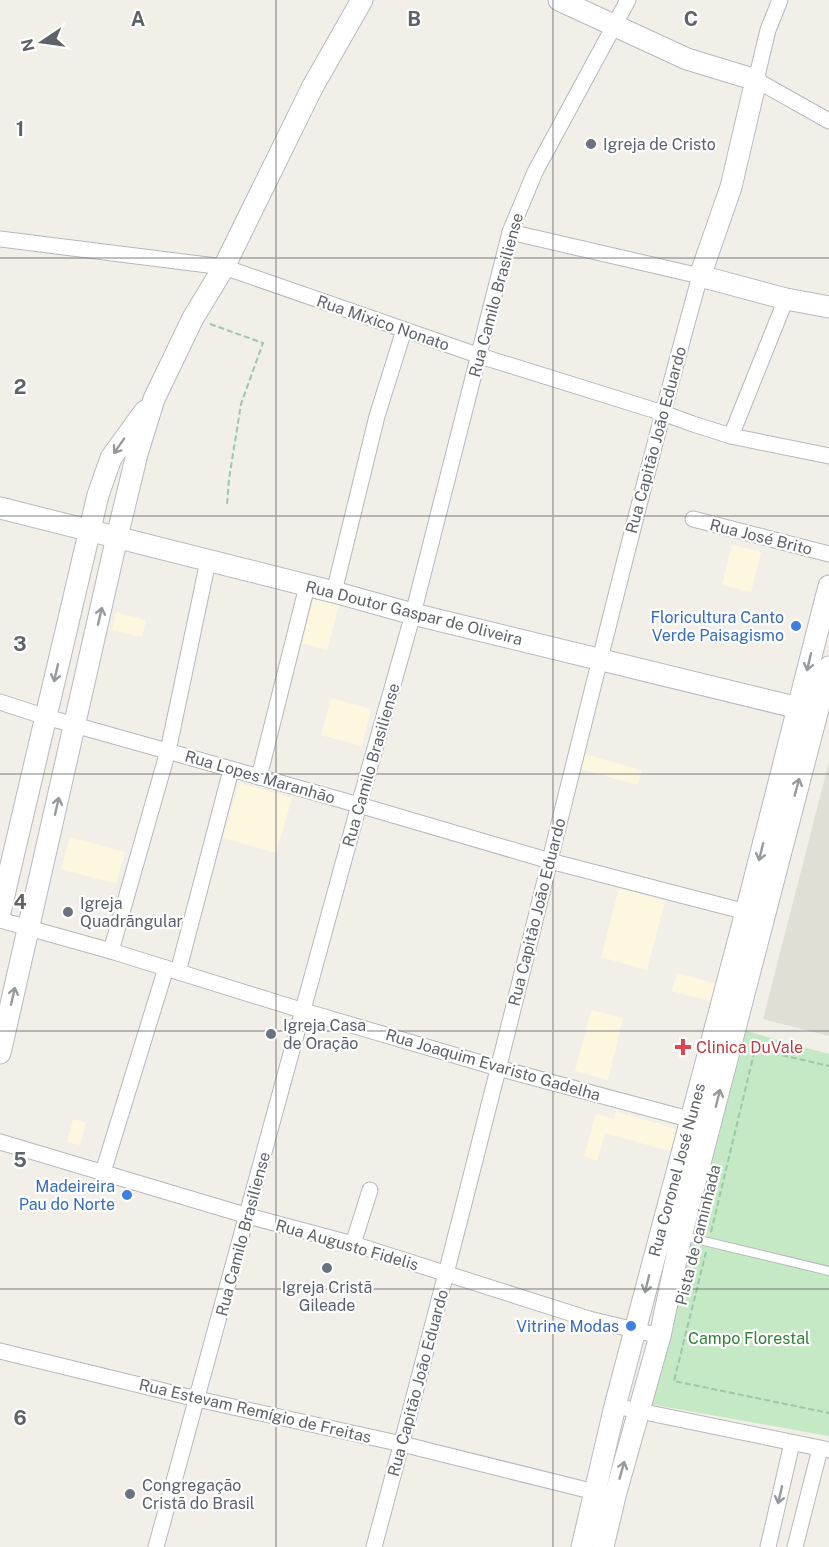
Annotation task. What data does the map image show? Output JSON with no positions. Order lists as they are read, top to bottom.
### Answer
{
  "streets": {
    "street": [
      "Rua Camilo Brasiliense",
      "Rua Mixico Nonato",
      "Rua Capitão João Eduardo",
      "Rua José Brito",
      "Rua Doutor Gaspar de Oliveira",
      "Rua Lopes Maranhão",
      "Rua Joaquim Evaristo Gadelha",
      "Rua Coronel José Nunes",
      "Rua Augusto Fidelis",
      "Rua Estevam Remígio de Freitas"
    ],
    "path": ["Pista de caminhada"]
  },
  "crossings": [
    ["Rua Camilo Brasiliense", "Rua Mixico Nonato"],
    ["Rua Camilo Brasiliense", "Rua Doutor Gaspar de Oliveira"],
    ["Rua Camilo Brasiliense", "Rua Lopes Maranhão"],
    ["Rua Camilo Brasiliense", "Rua Joaquim Evaristo Gadelha"],
    ["Rua Camilo Brasiliense", "Rua Augusto Fidelis"],
    ["Rua Camilo Brasiliense", "Rua Estevam Remígio de Freitas"],
    ["Rua Mixico Nonato", "Rua Capitão João Eduardo"],
    ["Rua Capitão João Eduardo", "Rua Doutor Gaspar de Oliveira"],
    ["Rua Capitão João Eduardo", "Rua Lopes Maranhão"],
    ["Rua Capitão João Eduardo", "Rua Joaquim Evaristo Gadelha"],
    ["Rua Capitão João Eduardo", "Rua Augusto Fidelis"],
    ["Rua Capitão João Eduardo", "Rua Estevam Remígio de Freitas"],
    ["Rua Doutor Gaspar de Oliveira", "Rua Coronel José Nunes"],
    ["Rua Lopes Maranhão", "Rua Coronel José Nunes"],
    ["Rua Joaquim Evaristo Gadelha", "Rua Coronel José Nunes"],
    ["Rua Coronel José Nunes", "Rua Augusto Fidelis"],
    ["Rua Coronel José Nunes", "Rua Estevam Remígio de Freitas"]
  ],
  "parks": ["Campo Florestal"],
  "places": {
    "other": [
      "Igreja de Cristo",
      "Floricultura Canto Verde Paisagismo",
      "Igreja Quadrãngular",
      "Igreja Casa de Oração",
      "Madeireira Pau do Norte",
      "Igreja Cristã Gileade",
      "Vitrine Modas",
      "Congregação Cristã do Brasil"
    ],
    "health": ["Clinica DuVale"]
  },
  "north": "left",
  "grid": {
    "columns": ["A", "B", "C"],
    "rows": [
      "1",
      "2",
      "3",
      "4",
      "5",
      "6"
    ]
  }
}
